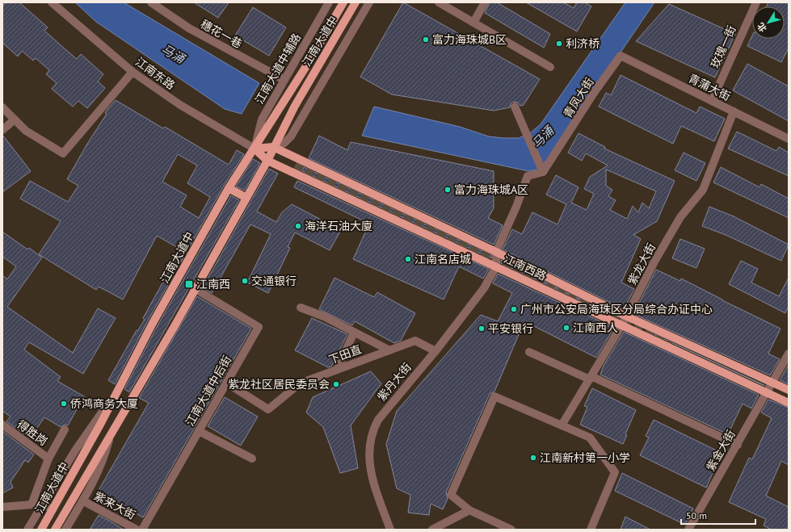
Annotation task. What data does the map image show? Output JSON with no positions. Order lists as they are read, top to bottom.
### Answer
{
  "streets": {
    "main road": ["江南大道中", "江南西路"],
    "street": [
      "穗花一巷",
      "玫瑰一街",
      "江南大道中辅路",
      "江南东路",
      "青蒲大街",
      "青凤大街",
      "紫龙大街",
      "下田直",
      "紫丹大街",
      "江南大道中后街",
      "得胜岗",
      "紫金大街",
      "紫来大街"
    ]
  },
  "crossings": [
    ["穗花一巷", "江南大道中辅路"],
    ["江南大道中", "江南大道中辅路"],
    ["江南大道中", "江南东路"],
    ["江南大道中", "江南西路"],
    ["江南大道中", "江南大道中后街"],
    ["玫瑰一街", "青蒲大街"],
    ["江南大道中辅路", "江南东路"],
    ["江南大道中辅路", "江南西路"],
    ["江南东路", "江南西路"],
    ["青蒲大街", "青凤大街"],
    ["青蒲大街", "紫龙大街"],
    ["紫龙大街", "江南西路"],
    ["江南西路", "紫丹大街"],
    ["江南西路", "紫金大街"],
    ["下田直", "紫丹大街"],
    ["下田直", "江南大道中后街"]
  ],
  "water": ["马涌"],
  "places": {
    "other": [
      "富力海珠城B区",
      "利济桥",
      "富力海珠城A区",
      "海洋石油大廈",
      "江南名店城",
      "交通银行",
      "广州市公安局海珠区分局综合办证中心",
      "江南西人",
      "平安银行",
      "紫龙社区居民委员会",
      "侨鸿商务大厦",
      "江南新村第一小学"
    ],
    "transit": ["江南西"]
  },
  "scale_bar": "50 m",
  "north": "bottom left"
}
